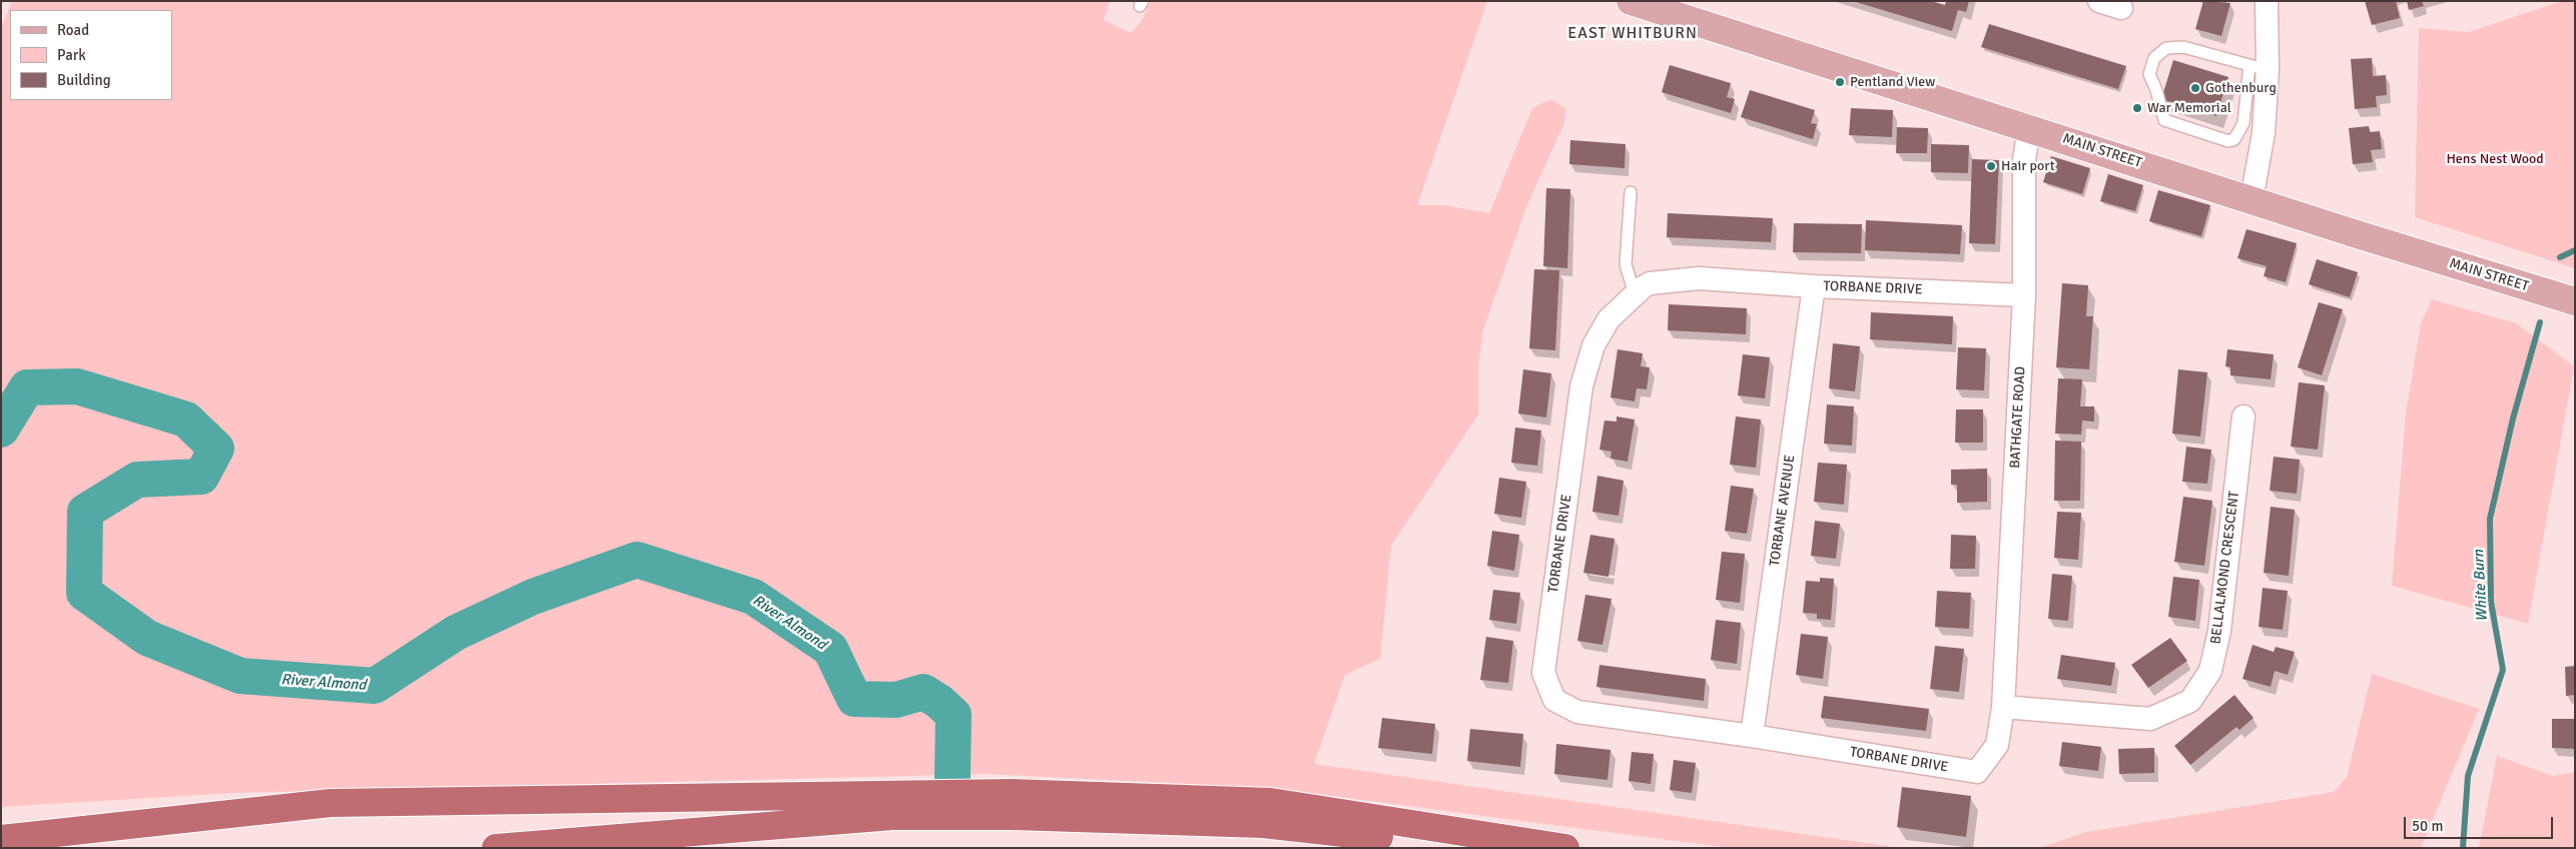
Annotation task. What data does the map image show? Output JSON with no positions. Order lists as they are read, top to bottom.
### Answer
{
  "streets": {
    "main road": ["MAIN STREET"],
    "street": [
      "TORBANE DRIVE",
      "BATHGATE ROAD",
      "TORBANE AVENUE",
      "BELLALMOND CRESCENT"
    ]
  },
  "crossings": [
    ["MAIN STREET", "BATHGATE ROAD"],
    ["TORBANE DRIVE", "BATHGATE ROAD"],
    ["TORBANE DRIVE", "TORBANE AVENUE"],
    ["TORBANE DRIVE", "BELLALMOND CRESCENT"],
    ["BATHGATE ROAD", "BELLALMOND CRESCENT"]
  ],
  "districts": ["EAST WHITBURN"],
  "water": ["White Burn", "River Almond"],
  "parks": ["Hens Nest Wood"],
  "places": [
    "Pentland View",
    "Gothenburg",
    "War Memorial",
    "Hair port"
  ],
  "legend": ["Road", "Park", "Building"],
  "scale_bar": "50 m"
}
